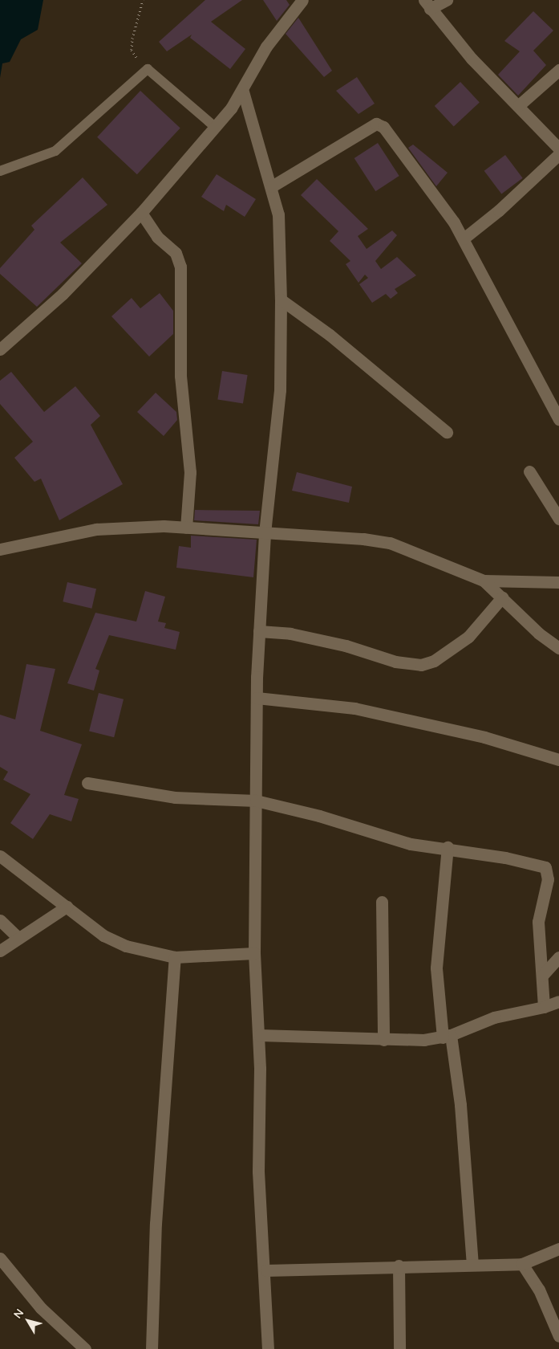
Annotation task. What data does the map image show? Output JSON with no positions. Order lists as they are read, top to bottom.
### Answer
{
  "north": "top left"
}
